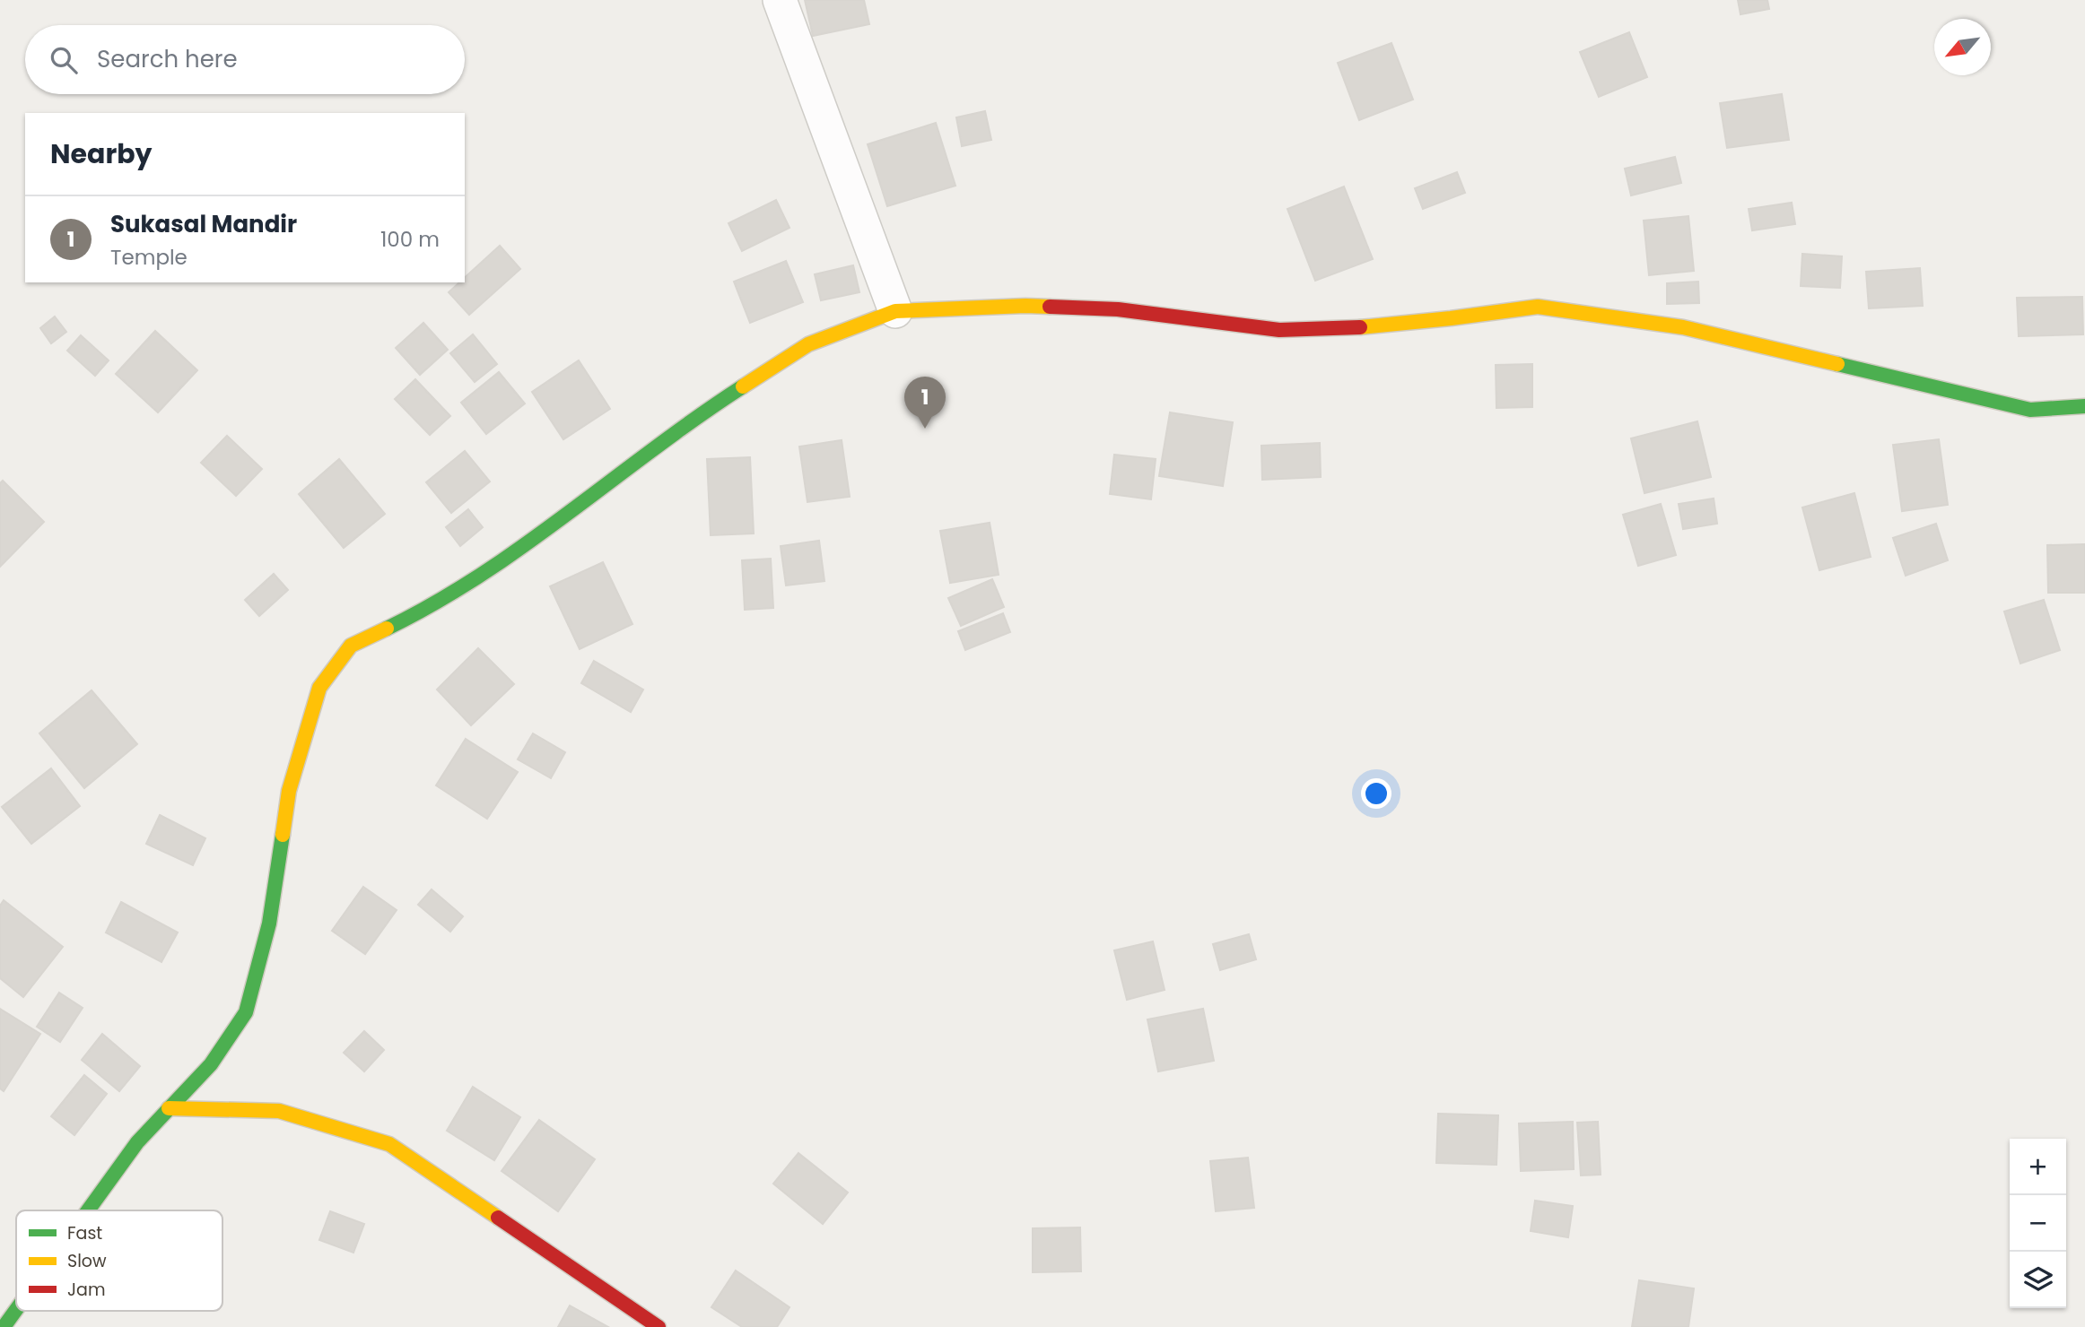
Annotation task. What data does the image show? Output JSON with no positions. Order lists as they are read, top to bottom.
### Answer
{
  "legend": ["Fast", "Slow", "Jam"],
  "north": "bottom left",
  "page": {
    "search": "Search here",
    "heading": "Nearby",
    "list": [
      {
        "mark": "1",
        "name": "Sukasal Mandir",
        "note": "Temple",
        "value": "100 m"
      }
    ],
    "pins": "1",
    "map_buttons": ["+", "−"]
  }
}
